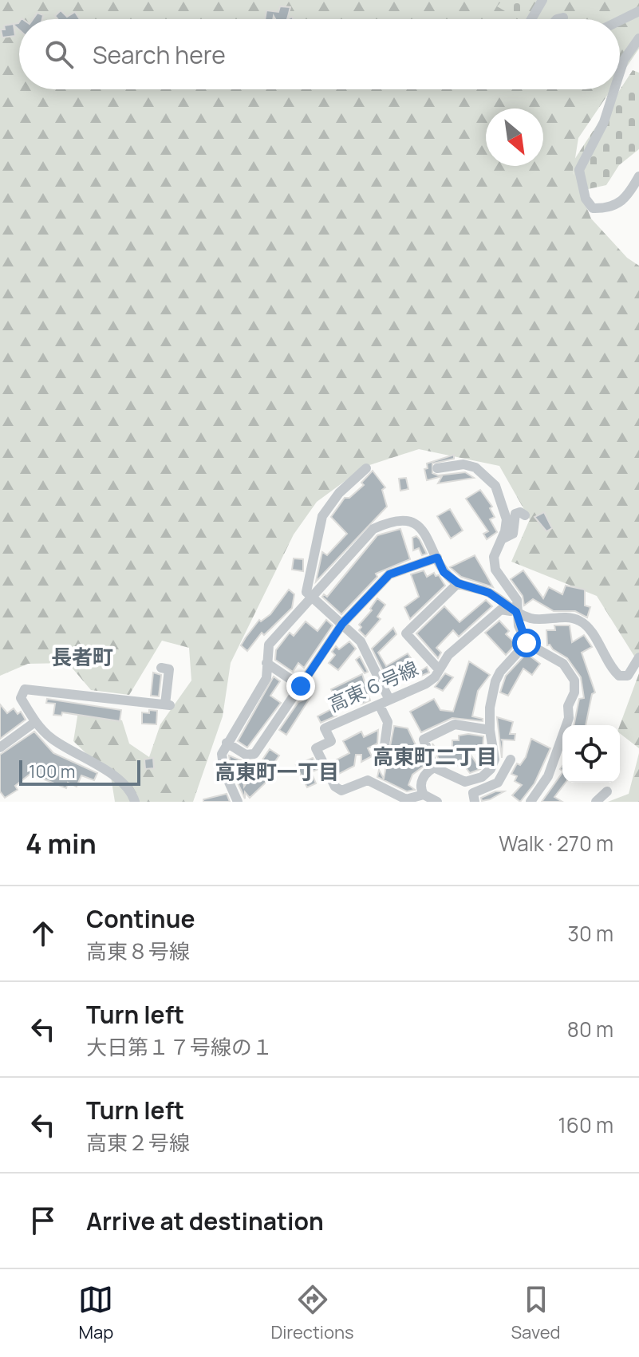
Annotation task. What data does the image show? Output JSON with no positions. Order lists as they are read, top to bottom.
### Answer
{
  "streets": {
    "street": ["高東６号線"]
  },
  "districts": ["長者町", "高東町二丁目", "高東町一丁目"],
  "scale_bar": "100 m",
  "north": "bottom right",
  "page": {
    "search": "Search here",
    "scale": "100 m",
    "heading": ["4 min", "Walk · 270 m"],
    "list": [
      ["Continue", "高東８号線", "30 m"],
      ["Turn left", "大日第１７号線の１", "80 m"],
      ["Turn left", "高東２号線", "160 m"],
      "Arrive at destination"
    ],
    "nav": ["Map", "Directions", "Saved"]
  }
}
